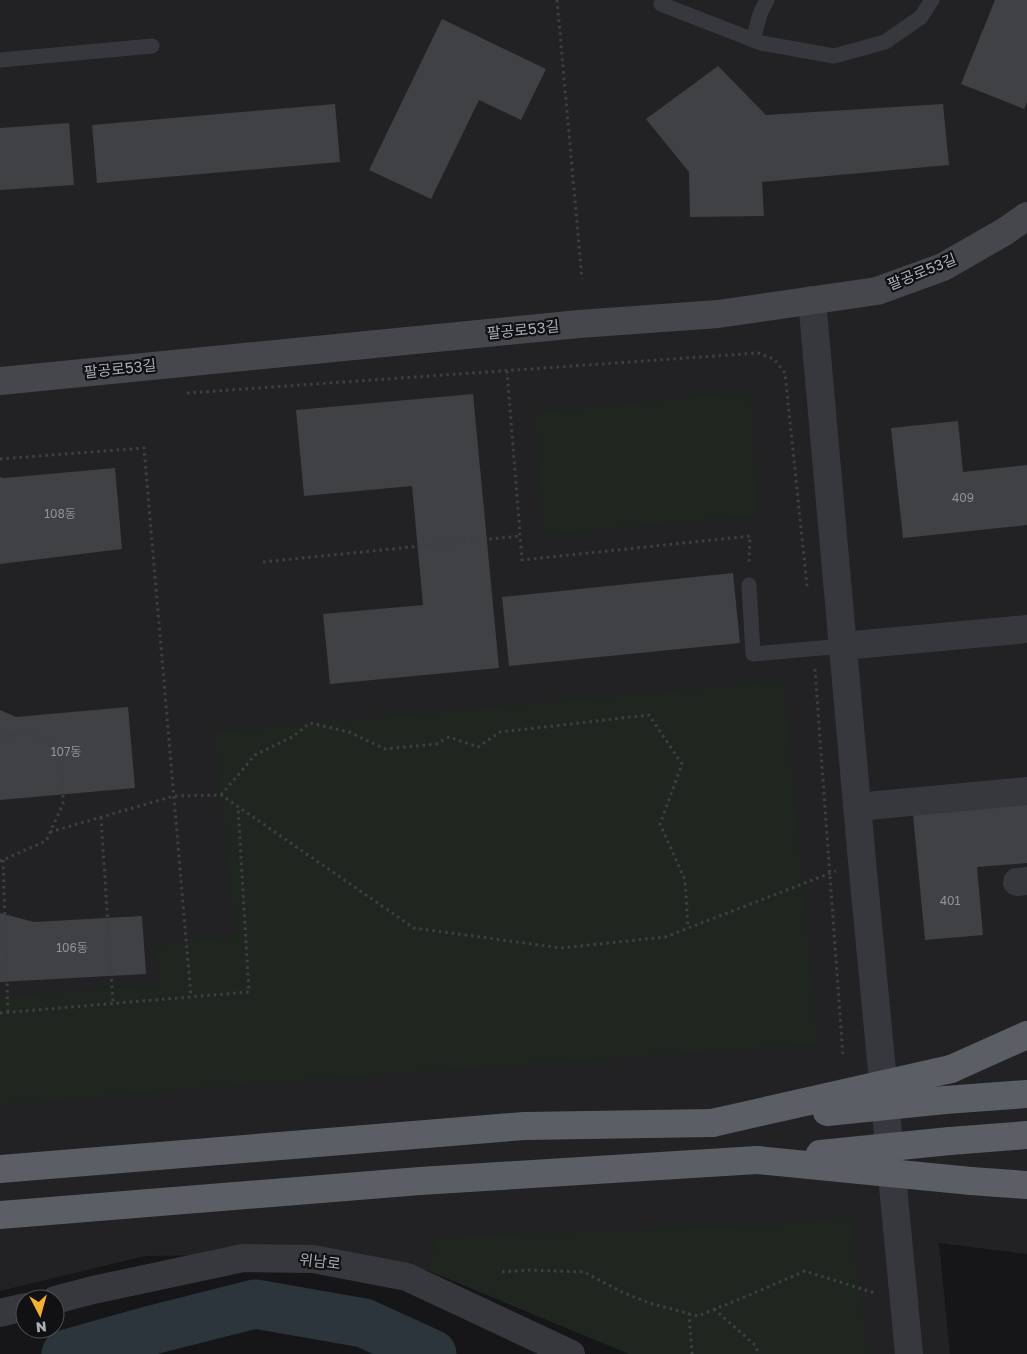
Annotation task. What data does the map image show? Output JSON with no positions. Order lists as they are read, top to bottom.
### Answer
{
  "streets": {
    "main road": ["팔공로53길"],
    "street": ["위남로"]
  },
  "house_numbers": [
    "409",
    "108동",
    "107동",
    "401",
    "106동"
  ],
  "north": "bottom"
}
